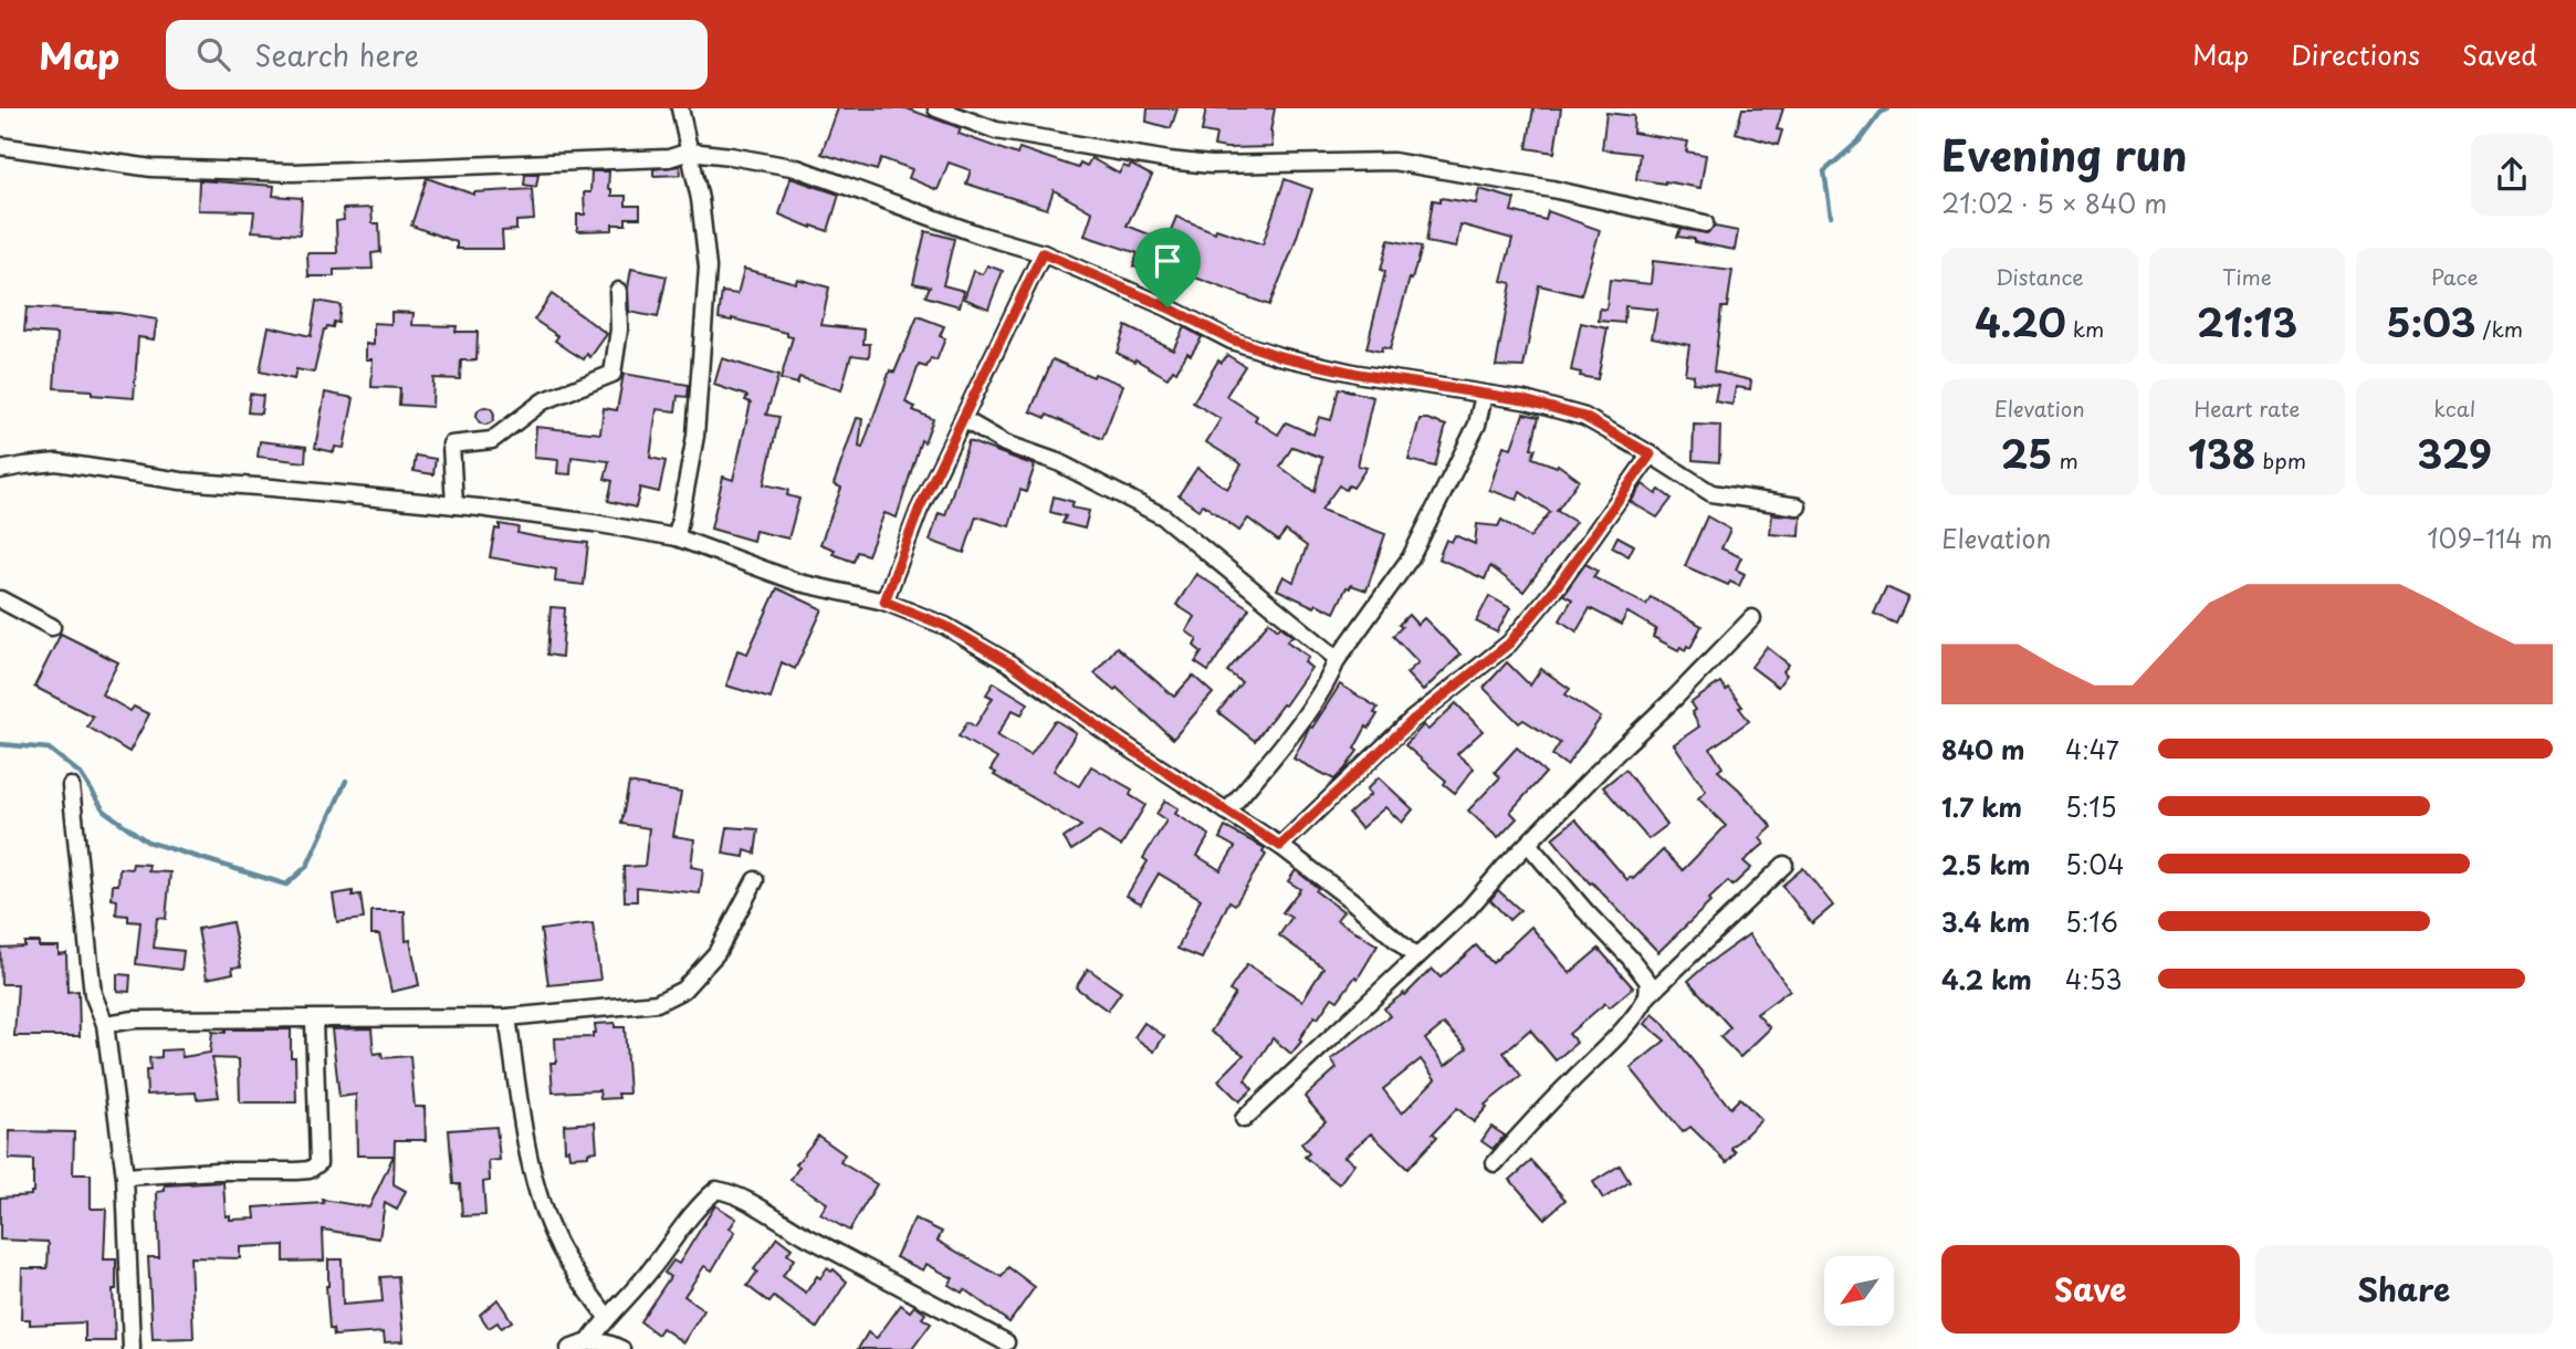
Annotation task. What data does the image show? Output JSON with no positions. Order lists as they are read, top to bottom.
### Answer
{
  "north": "bottom left",
  "page": {
    "header": "Map",
    "search": "Search here",
    "nav": ["Map", "Directions", "Saved"],
    "heading": ["Evening run", "21:02 · 5 × 840 m"],
    "stats": [
      ["Distance", "4.20 km"],
      ["Time", "21:13"],
      ["Pace", "5:03 /km"],
      ["Elevation", "25 m"],
      ["Heart rate", "138 bpm"],
      ["kcal", "329"]
    ],
    "chart": ["Elevation", "109–114 m"],
    "list": [
      {
        "name": "840 m",
        "note": "4:47"
      },
      {
        "name": "1.7 km",
        "note": "5:15"
      },
      {
        "name": "2.5 km",
        "note": "5:04"
      },
      {
        "name": "3.4 km",
        "note": "5:16"
      },
      {
        "name": "4.2 km",
        "note": "4:53"
      }
    ],
    "buttons": ["Save", "Share"]
  }
}
